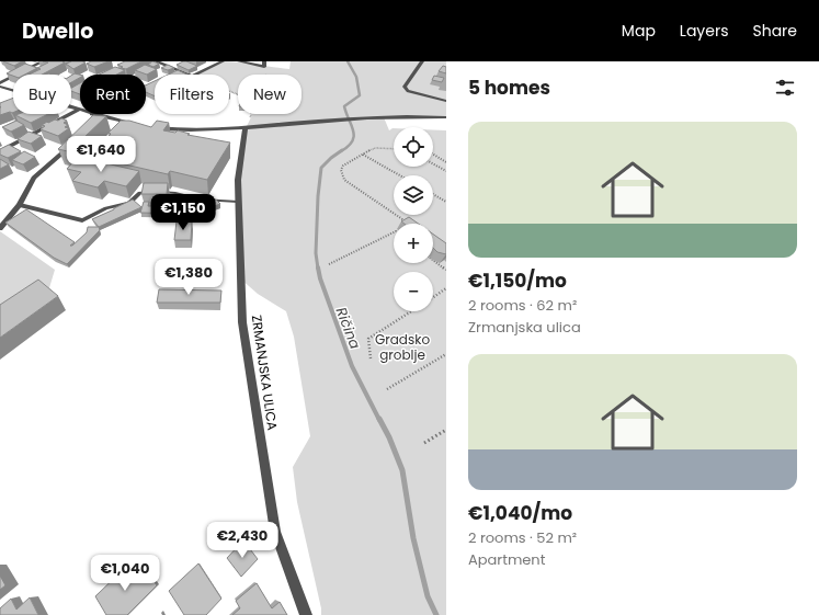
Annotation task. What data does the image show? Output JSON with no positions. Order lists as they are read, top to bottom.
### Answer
{
  "streets": {
    "street": ["ZRMANJSKA ULICA"]
  },
  "water": ["Ričina"],
  "parks": ["Gradsko groblje"],
  "page": {
    "header": "Dwello",
    "nav": ["Map", "Layers", "Share"],
    "heading": "5 homes",
    "chip": [
      "Buy",
      "Rent",
      "Filters",
      "New"
    ],
    "list": [
      {
        "name": "€1,150/mo",
        "note": "2 rooms · 62 m² · Zrmanjska ulica"
      },
      {
        "name": "€1,040/mo",
        "note": "2 rooms · 52 m² · Apartment"
      }
    ],
    "map_buttons": ["+", "−"],
    "price": [
      "€1,640",
      "€1,150",
      "€1,380",
      "€2,430",
      "€1,040"
    ]
  }
}
